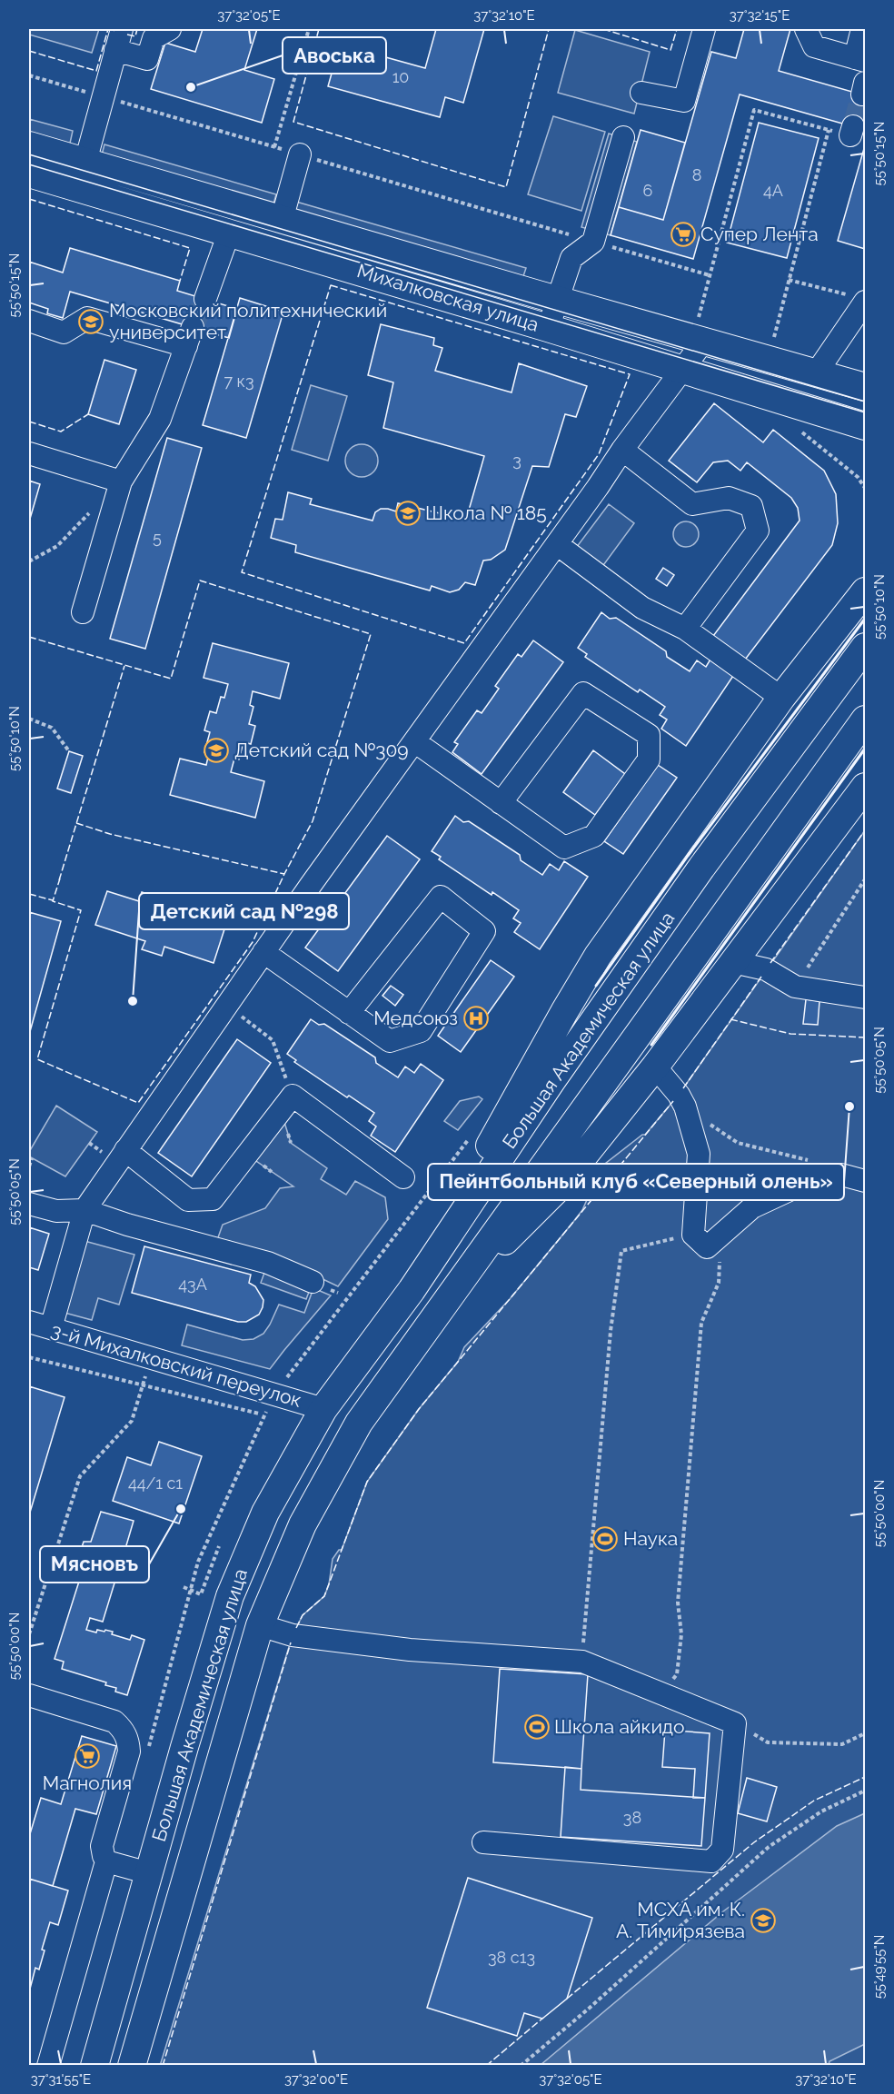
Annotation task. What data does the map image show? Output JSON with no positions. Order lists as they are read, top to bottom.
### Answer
{
  "streets": {
    "main road": ["Михалковская улица", "Большая Академическая улица"],
    "street": ["3-й Михалковский переулок"]
  },
  "crossings": [
    ["Большая Академическая улица", "3-й Михалковский переулок"]
  ],
  "places": {
    "other": [
      "Авоська",
      "Детский сад №298",
      "Пейнтбольный клуб «Северный олень»",
      "Мясновъ"
    ],
    "supermarket": ["Супер Лента", "Магнолия"],
    "school or university": [
      "Московский политехнический университет",
      "Школа № 185",
      "Детский сад №309",
      "МСХА им. К. А. Тимирязева"
    ],
    "hospital": ["Медсоюз"],
    "sports": ["Наука", "Школа айкидо"]
  },
  "house_numbers": [
    "10",
    "8",
    "6",
    "4А",
    "7 к3",
    "3",
    "5",
    "43А",
    "44/1 с1",
    "38",
    "38 с13"
  ],
  "coordinates": [
    "37°32'05\"E",
    "37°32'10\"E",
    "37°32'15\"E",
    "55°50'15\"N",
    "55°50'10\"N",
    "55°50'05\"N",
    "55°50'00\"N",
    "55°49'55\"N",
    "37°31'55\"E",
    "37°32'00\"E"
  ]
}
